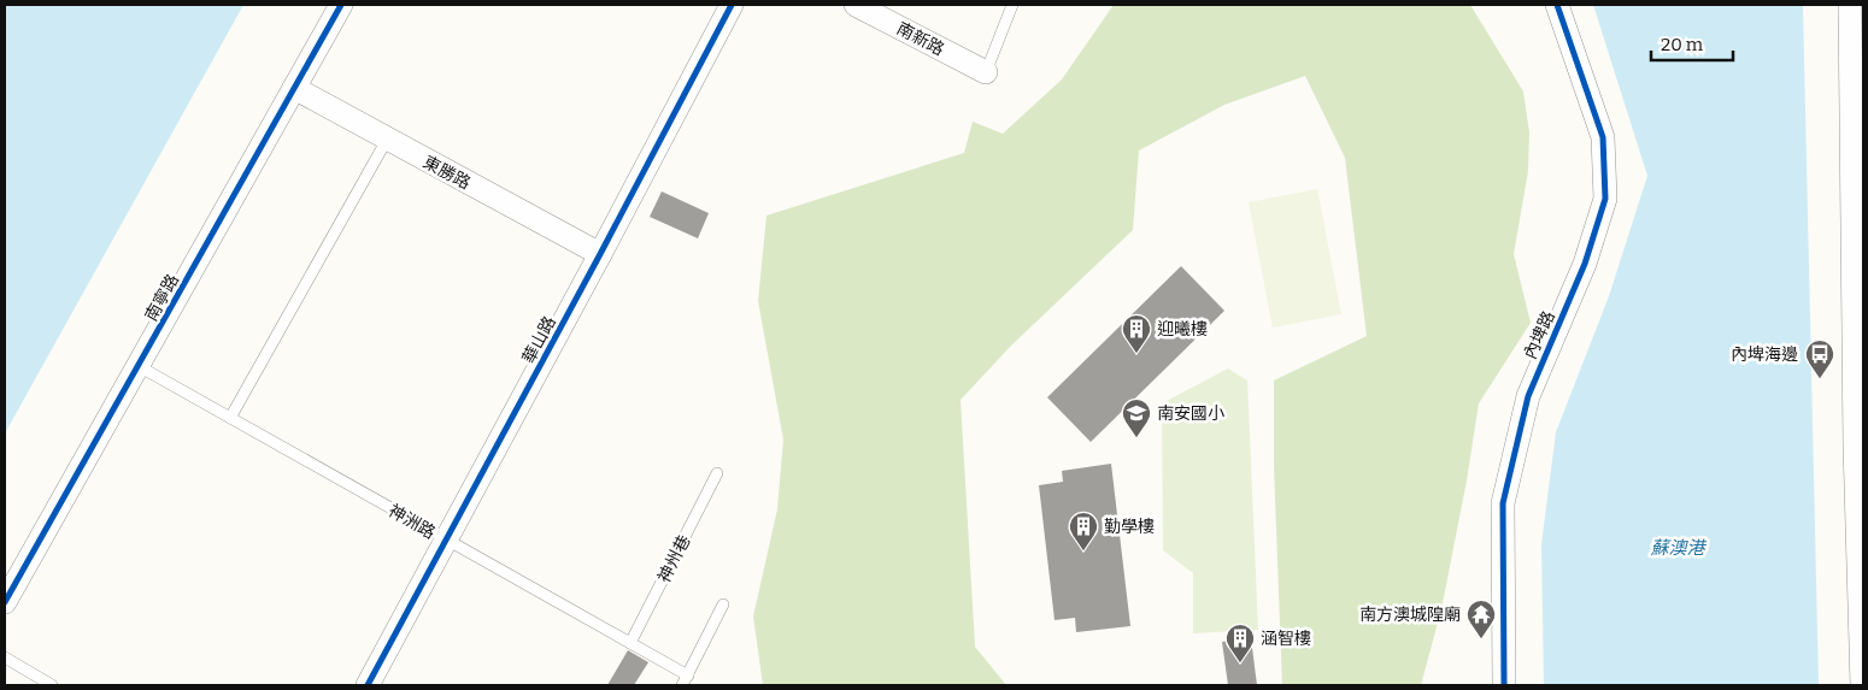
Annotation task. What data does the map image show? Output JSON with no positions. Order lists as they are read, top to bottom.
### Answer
{
  "streets": {
    "street": [
      "南新路",
      "東勝路",
      "南寧路",
      "內埤路",
      "華山路"
    ],
    "lane": ["神洲路", "神州巷"]
  },
  "crossings": [
    ["東勝路", "南寧路"],
    ["東勝路", "華山路"],
    ["南寧路", "神洲路"],
    ["華山路", "神洲路"],
    ["神洲路", "神州巷"]
  ],
  "water": ["蘇澳港"],
  "places": {
    "building": ["迎曦樓", "勤學樓", "涵智樓"],
    "bus stop": ["內埤海邊"],
    "school or university": ["南安國小"],
    "temple": ["南方澳城隍廟"]
  },
  "scale_bar": "20 m"
}
